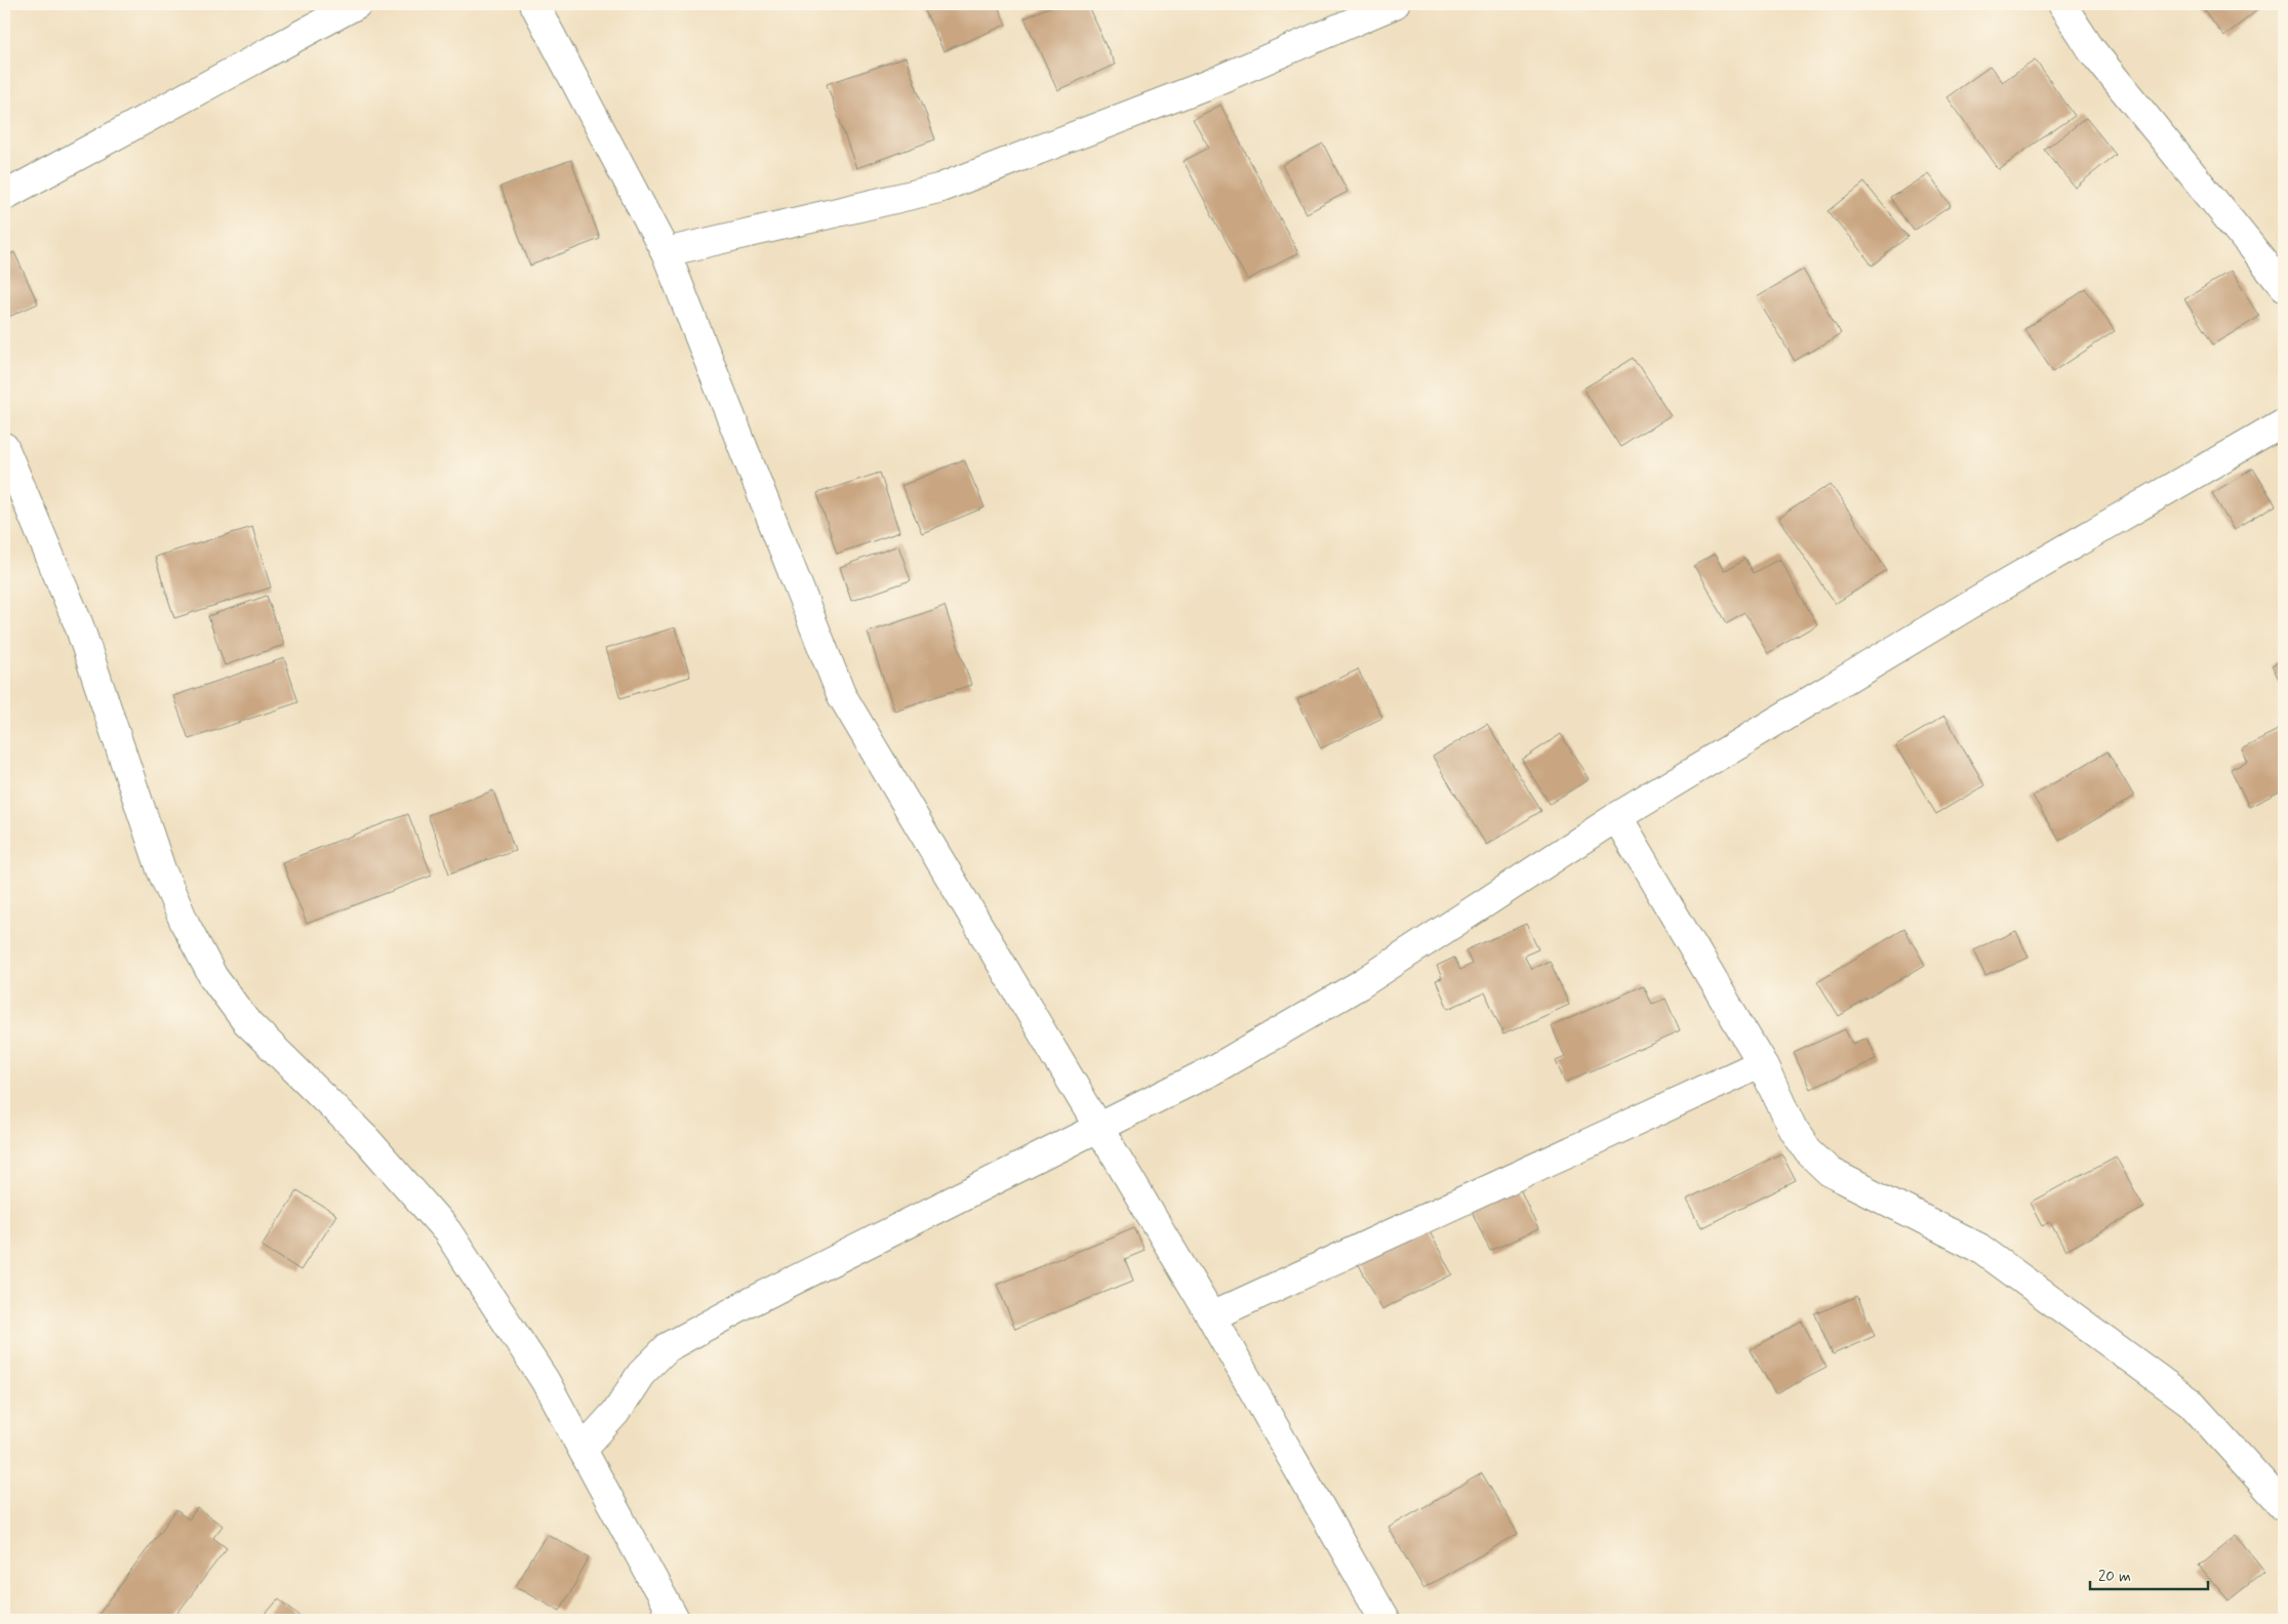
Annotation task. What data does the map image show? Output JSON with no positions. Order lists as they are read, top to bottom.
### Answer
{
  "scale_bar": "20 m"
}
